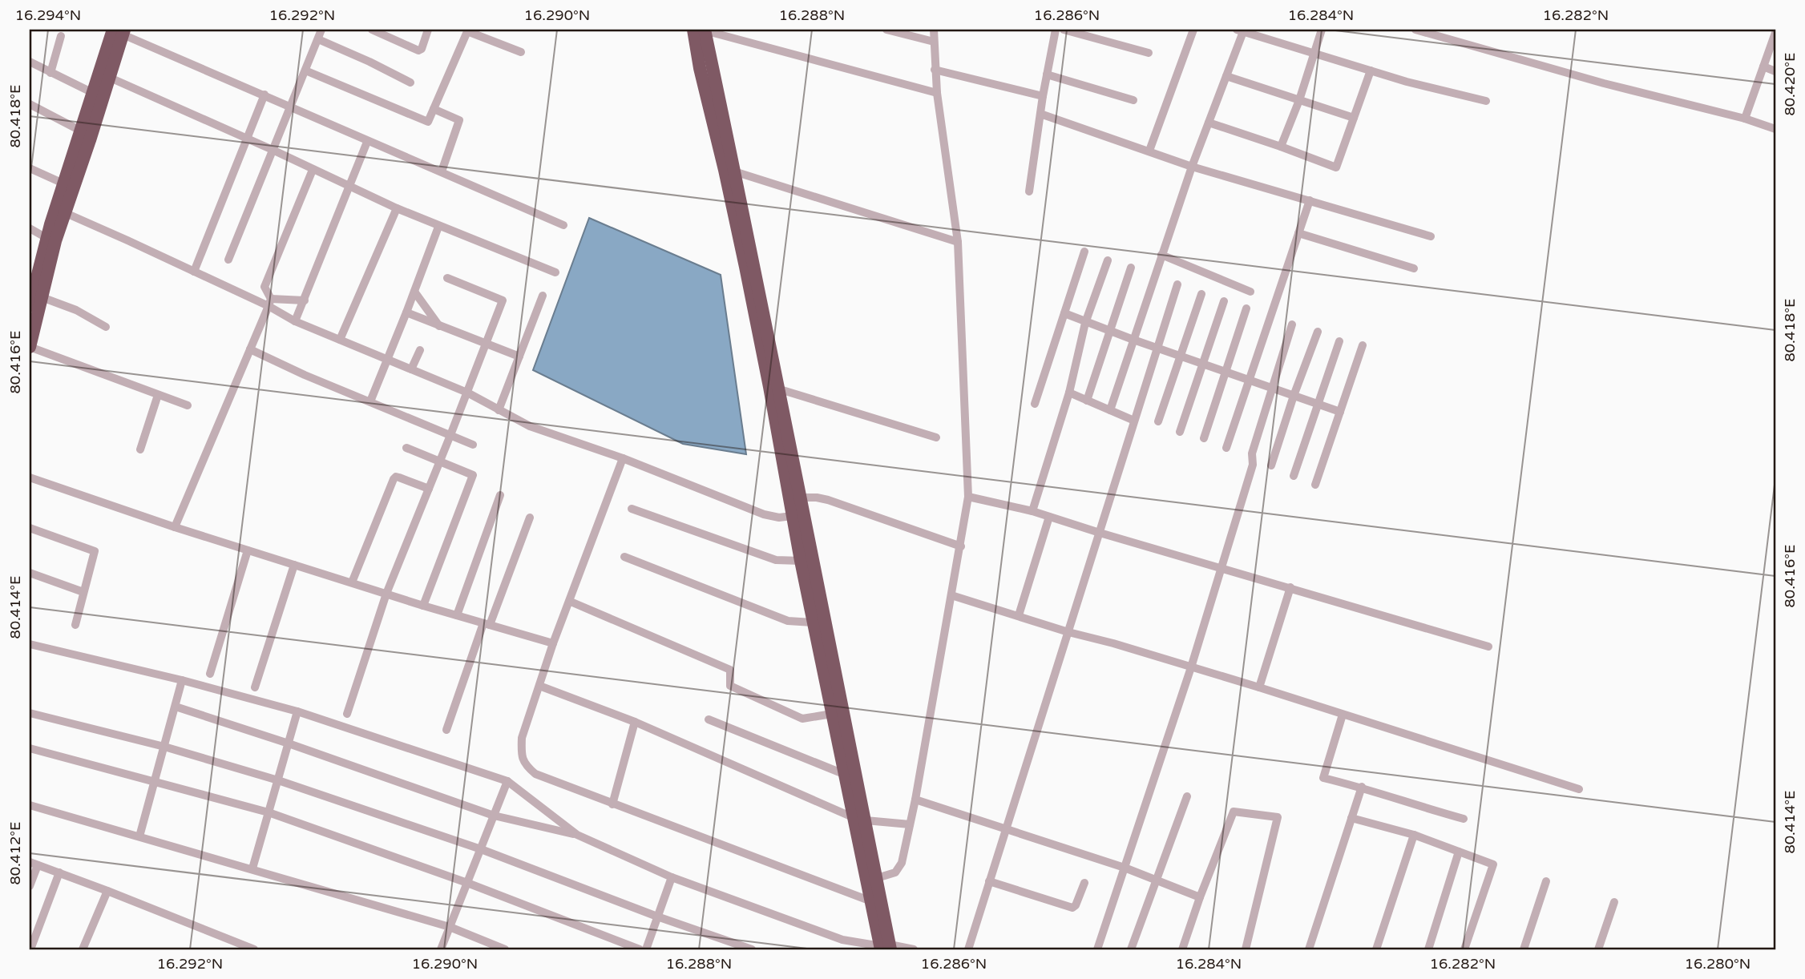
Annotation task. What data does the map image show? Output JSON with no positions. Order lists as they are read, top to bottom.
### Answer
{
  "coordinates": [
    "16.294°N",
    "16.292°N",
    "16.290°N",
    "16.288°N",
    "16.286°N",
    "16.284°N",
    "16.282°N",
    "80.420°E",
    "80.418°E",
    "80.416°E",
    "80.414°E",
    "80.412°E",
    "16.280°N"
  ]
}
